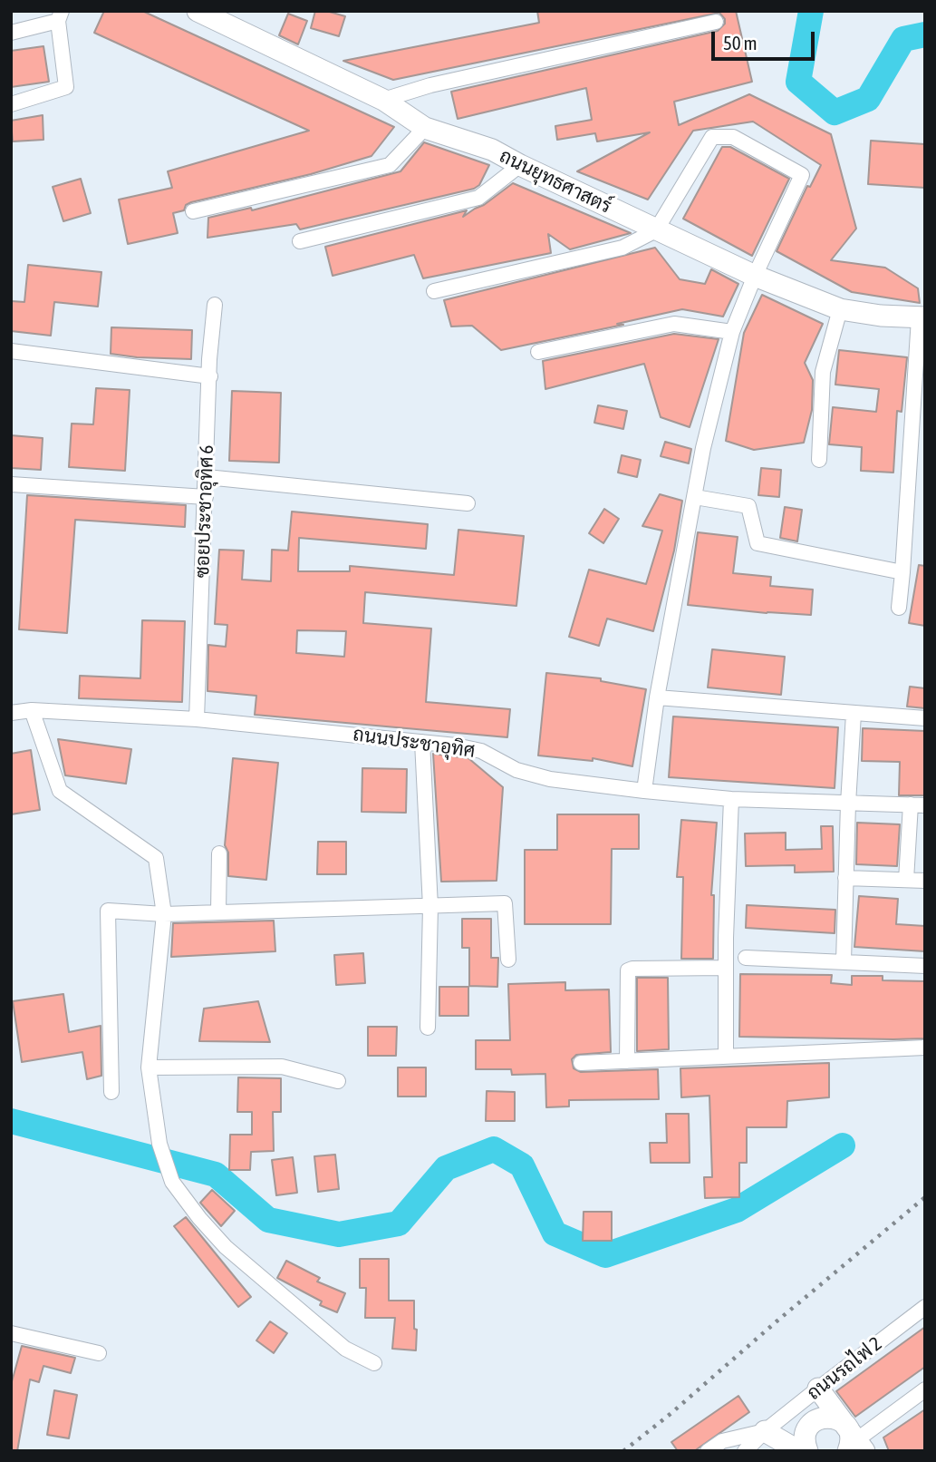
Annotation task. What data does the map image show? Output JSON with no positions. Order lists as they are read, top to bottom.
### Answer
{
  "streets": {
    "street": [
      "ถนนยุทธศาสตร์",
      "ซอยประชาอุทิศ 6",
      "ถนนประชาอุทิศ",
      "ถนนรถไฟ 2"
    ]
  },
  "crossings": [
    ["ซอยประชาอุทิศ 6", "ถนนประชาอุทิศ"]
  ],
  "scale_bar": "50 m"
}
